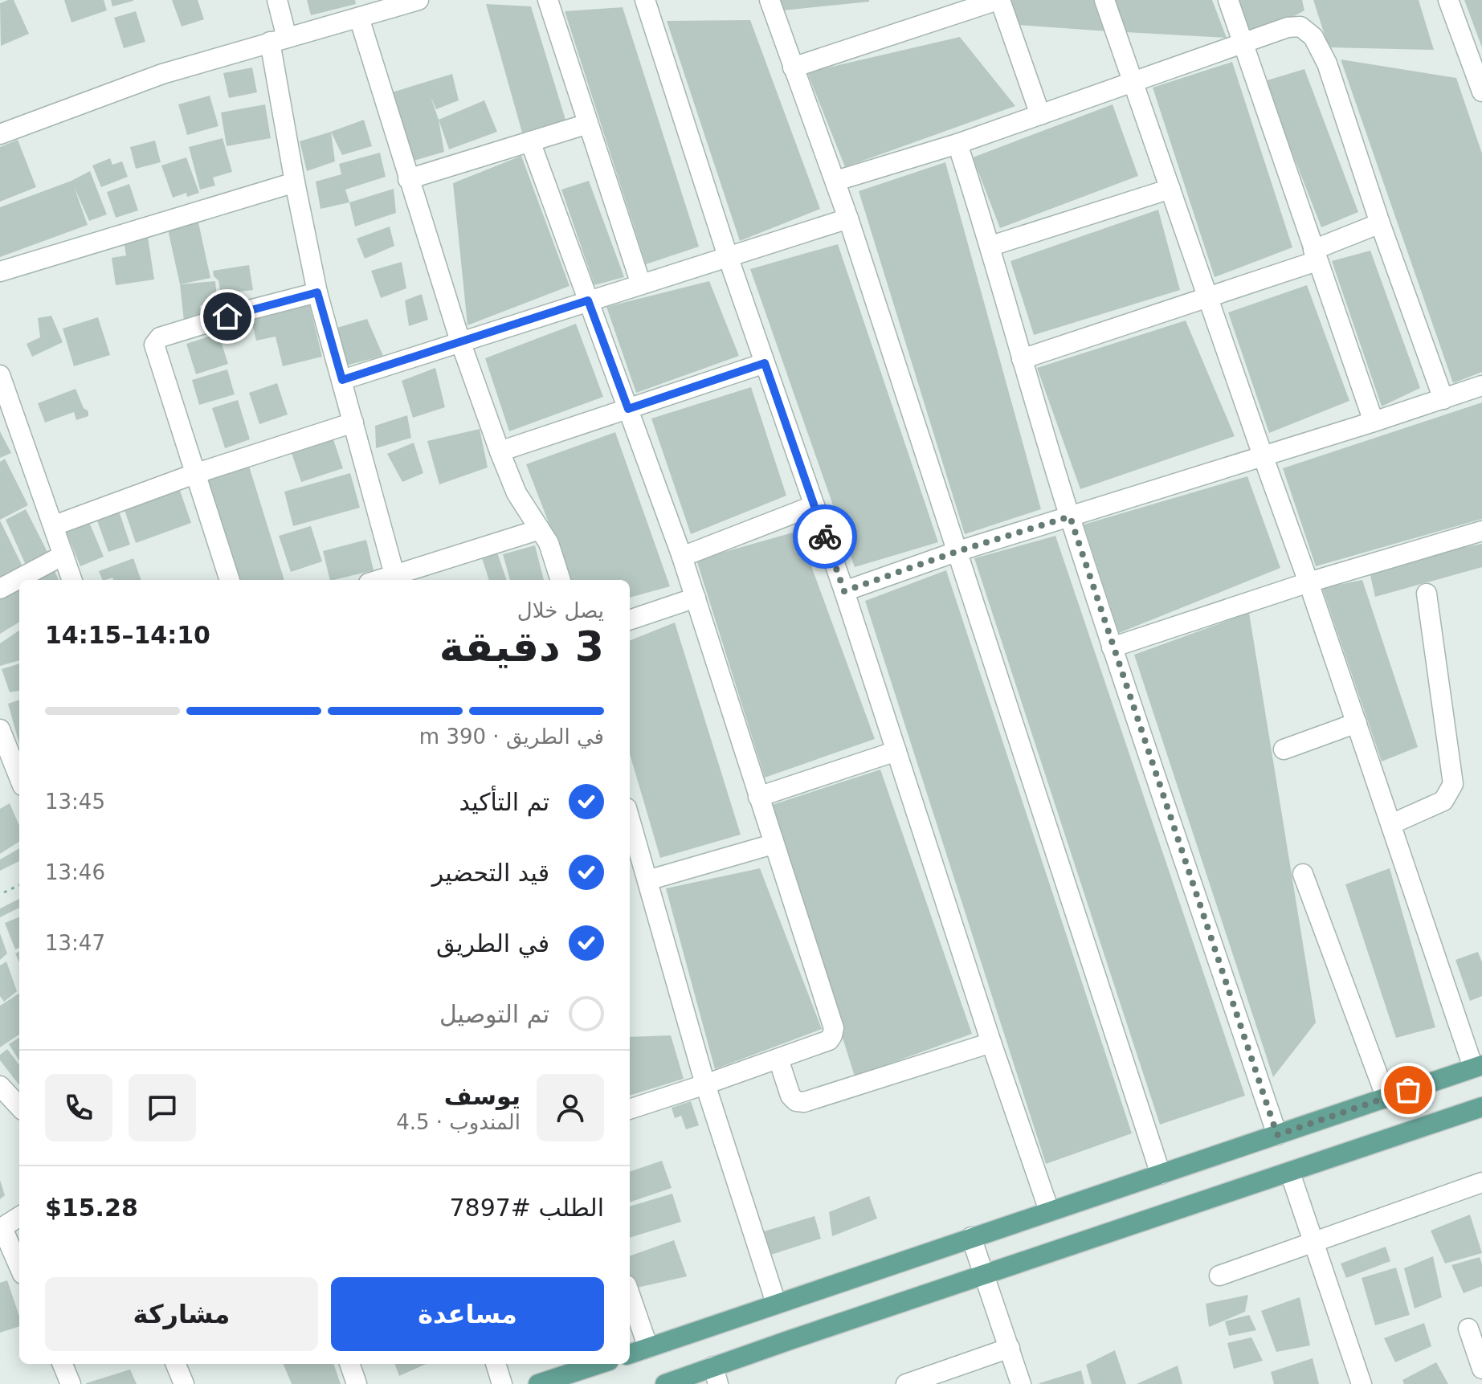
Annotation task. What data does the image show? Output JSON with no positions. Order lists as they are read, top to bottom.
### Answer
{
  "page": {
    "heading": ["3 دقيقة", "يصل خلال", "14:10–14:15"],
    "panel": [
      "يوسف",
      "المندوب · 4.5",
      "الطلب #7897",
      "$15.28"
    ],
    "bar": "في الطريق · 390 m",
    "list": [
      ["تم التأكيد", "13:45"],
      ["قيد التحضير", "13:46"],
      ["في الطريق", "13:47"],
      "تم التوصيل"
    ],
    "buttons": ["مساعدة", "مشاركة"]
  }
}
